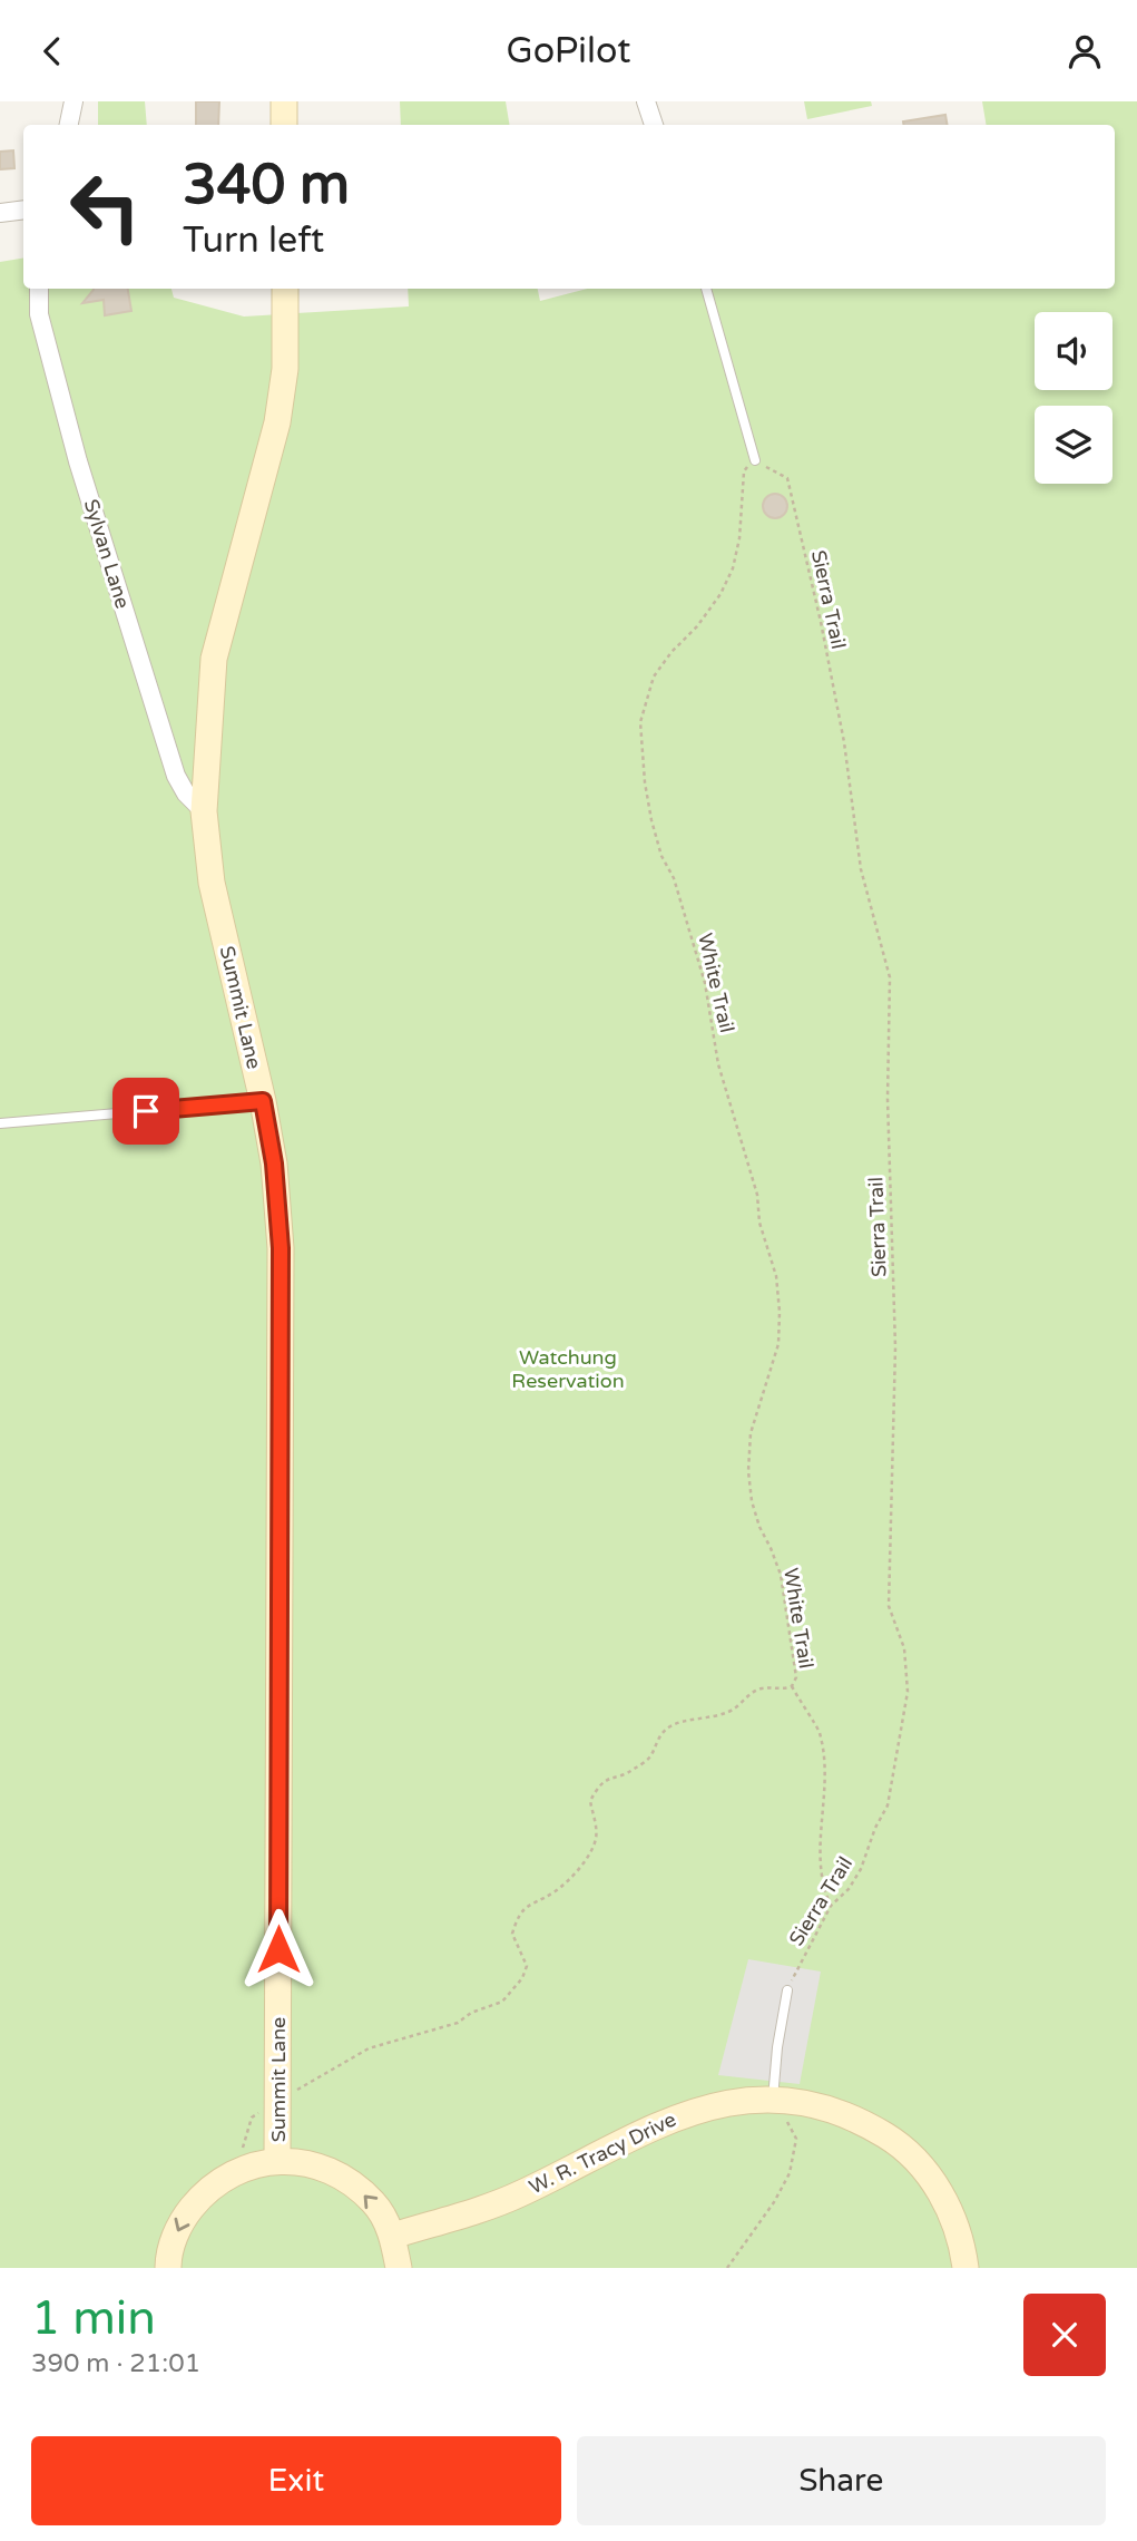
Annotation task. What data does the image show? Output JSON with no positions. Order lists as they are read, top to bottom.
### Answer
{
  "streets": {
    "street": ["Sylvan Lane", "Summit Lane", "W. R. Tracy Drive"],
    "path": ["Sierra Trail", "White Trail"]
  },
  "crossings": [
    ["Sylvan Lane", "Summit Lane"],
    ["Sierra Trail", "White Trail"],
    ["White Trail", "Summit Lane"]
  ],
  "parks": ["Watchung Reservation"],
  "page": {
    "header": "GoPilot",
    "turn": ["340 m", "Turn left"],
    "heading": ["1 min", "390 m · 21:01"],
    "buttons": ["Exit", "Share"]
  }
}
